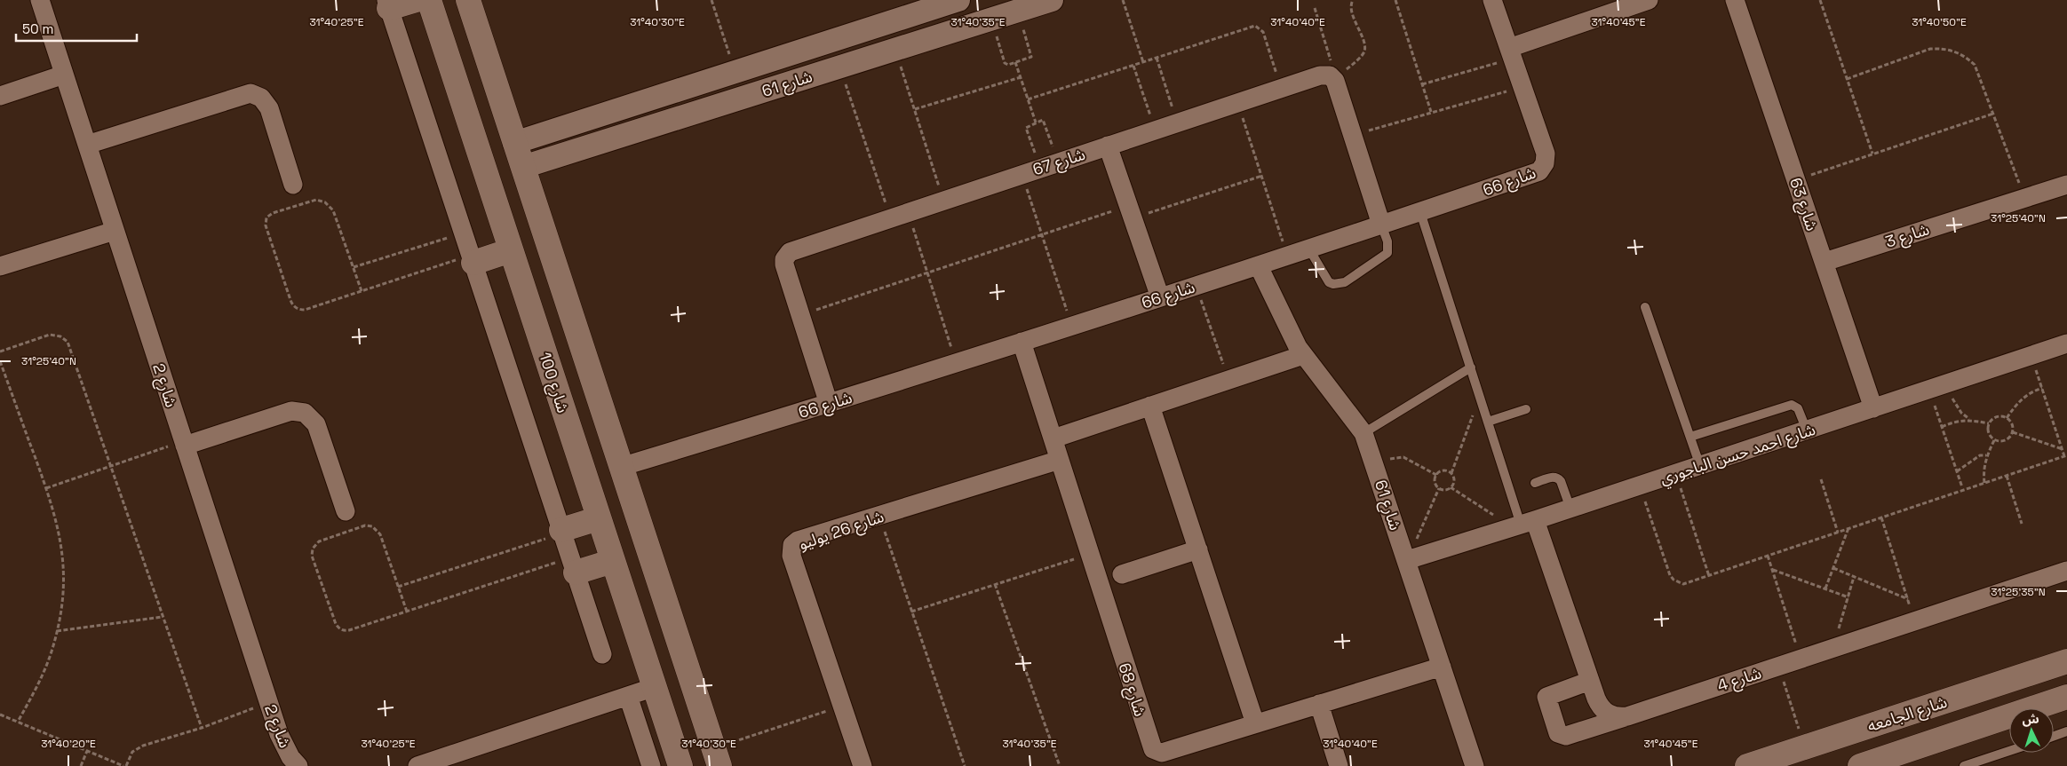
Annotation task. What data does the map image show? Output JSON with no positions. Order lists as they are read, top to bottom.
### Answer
{
  "streets": {
    "main road": ["شارع 100", "شارع الجامعه"],
    "street": [
      "شارع 61",
      "شارع 67",
      "شارع 66",
      "شارع 63",
      "شارع 3",
      "شارع 2",
      "شارع احمد حسن الباجوري",
      "شارع 26 يوليو",
      "شارع 4",
      "شارع 68"
    ]
  },
  "crossings": [
    ["شارع 61", "شارع 66"],
    ["شارع 61", "شارع احمد حسن الباجوري"],
    ["شارع 61", "شارع 68"],
    ["شارع 67", "شارع 66"],
    ["شارع 66", "شارع 68"],
    ["شارع 63", "شارع 3"],
    ["شارع 63", "شارع احمد حسن الباجوري"],
    ["شارع احمد حسن الباجوري", "شارع 4"],
    ["شارع 26 يوليو", "شارع 68"]
  ],
  "scale_bar": "50 m",
  "north": "top",
  "coordinates": [
    "31°40'25\"E",
    "31°40'30\"E",
    "31°40'35\"E",
    "31°40'40\"E",
    "31°40'45\"E",
    "31°40'50\"E",
    "31°25'40\"N",
    "31°25'35\"N",
    "31°40'20\"E"
  ]
}
